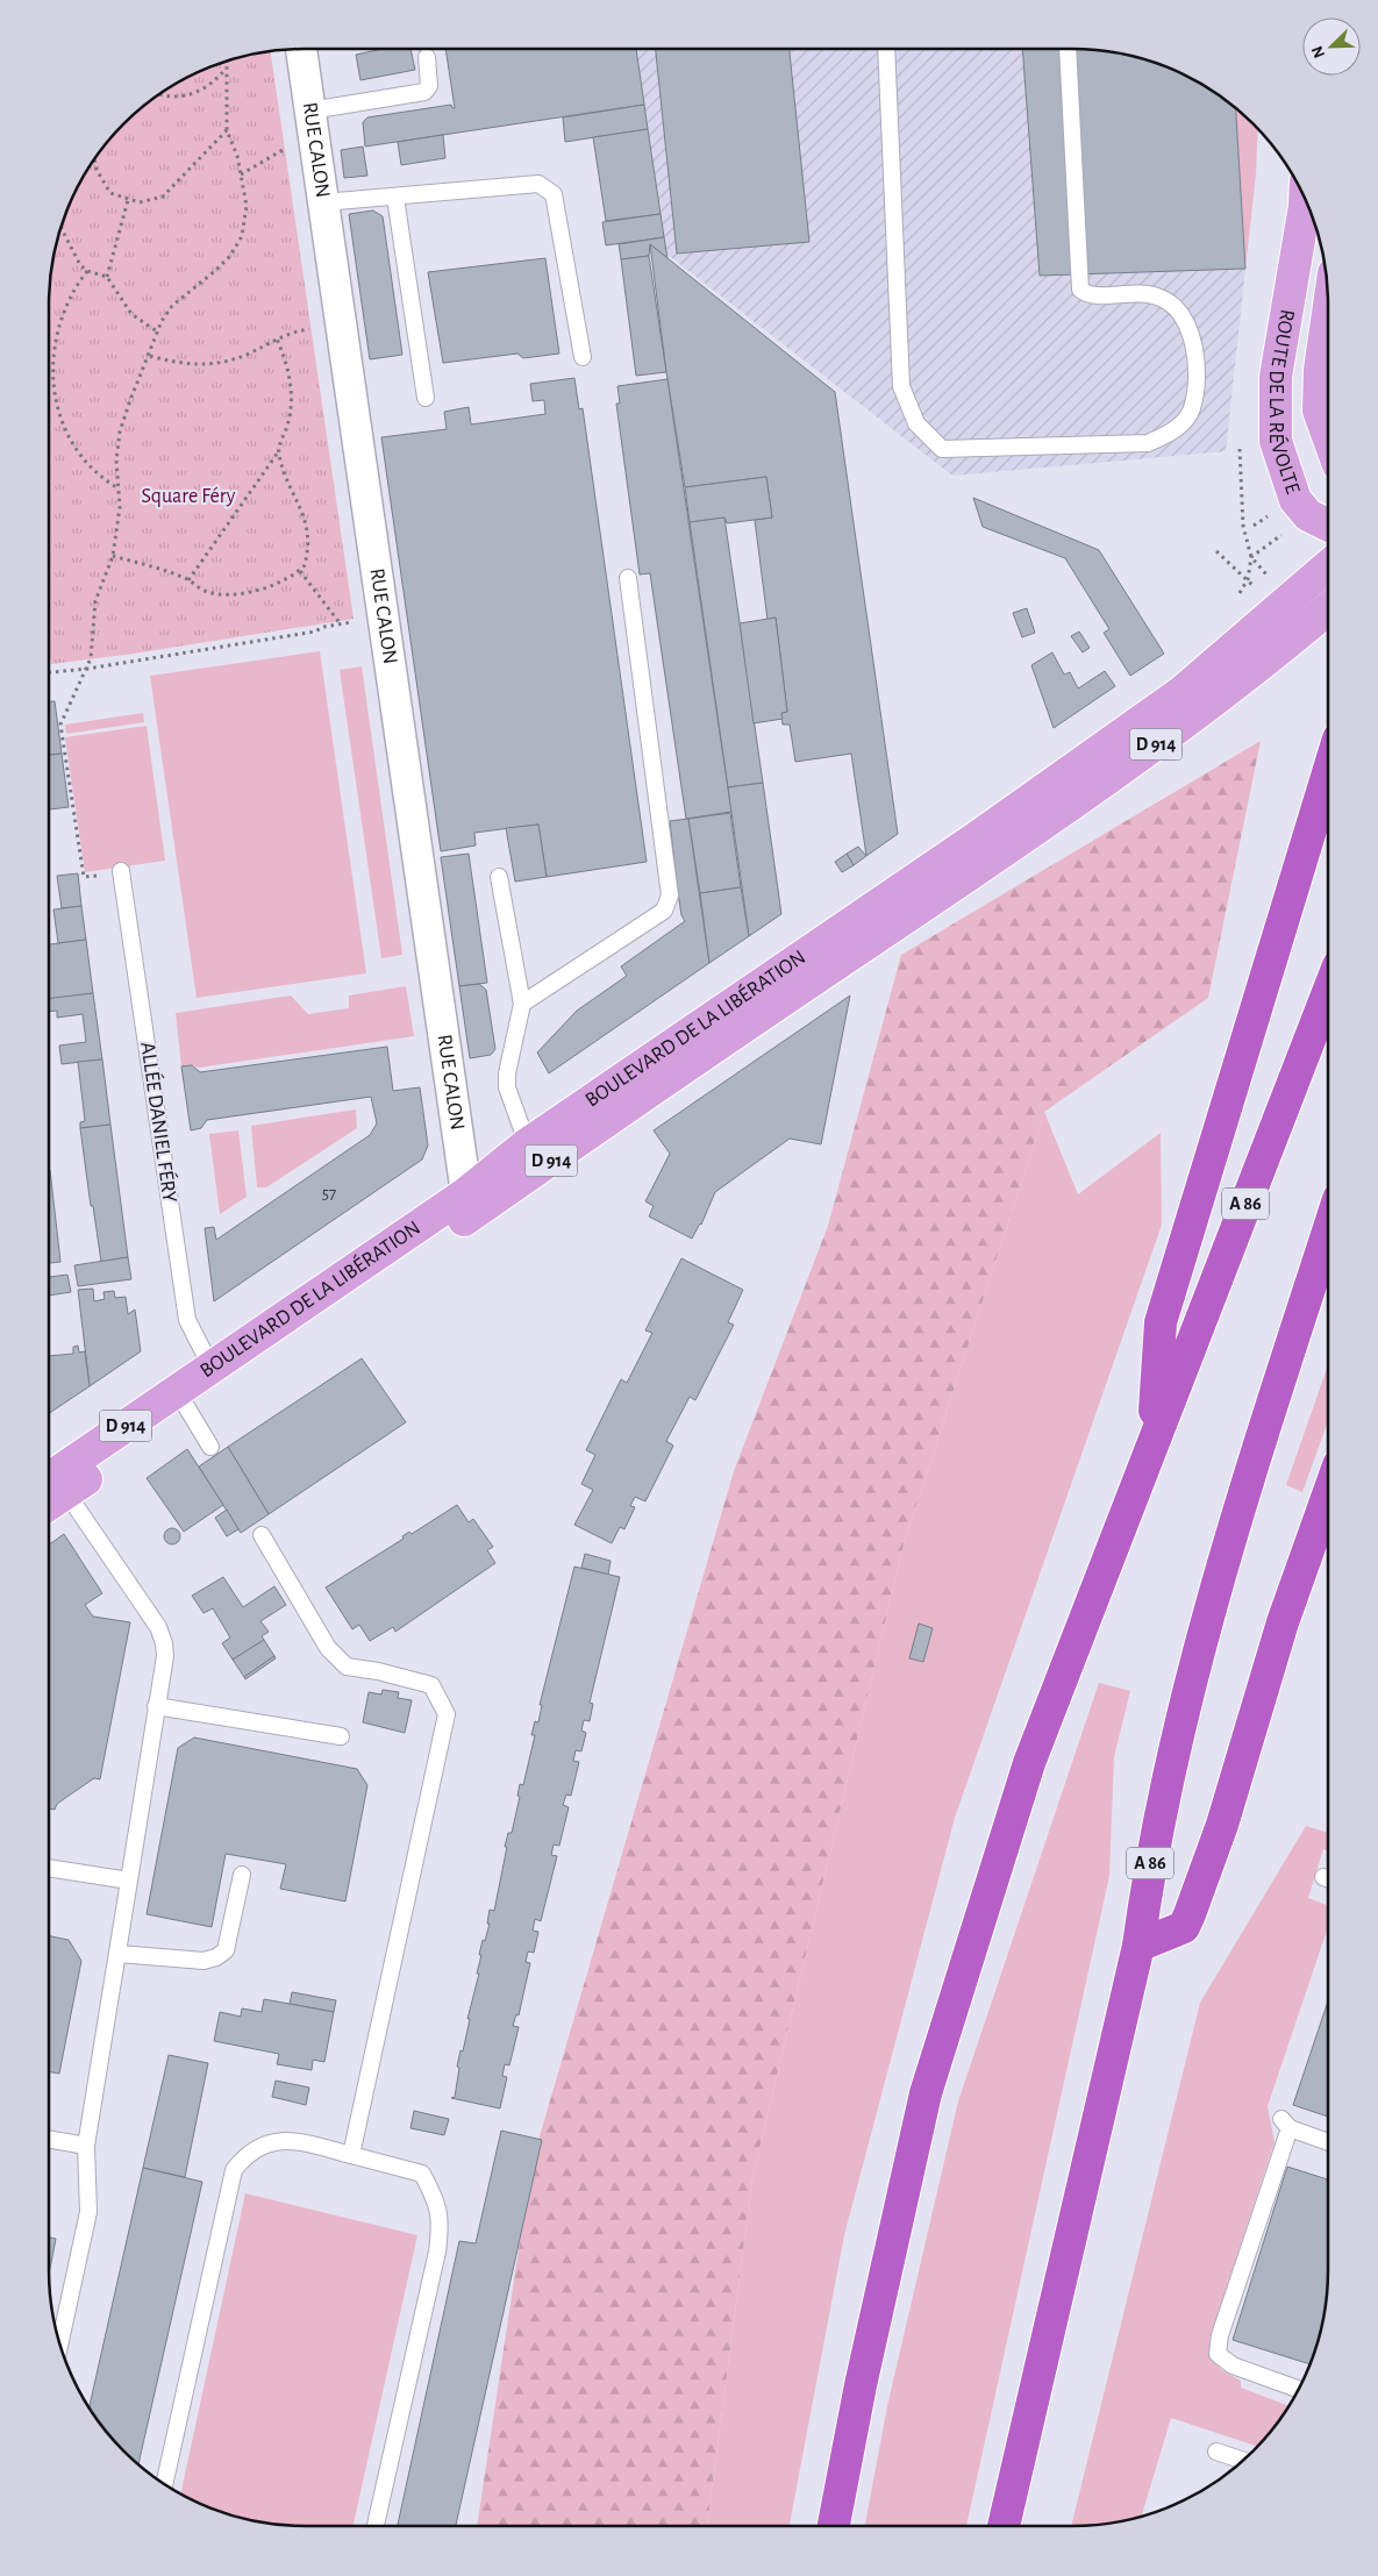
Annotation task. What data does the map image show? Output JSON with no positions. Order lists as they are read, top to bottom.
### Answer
{
  "streets": {
    "highway": ["A 86"],
    "main road": ["ROUTE DE LA RÉVOLTE", "D 914", "BOULEVARD DE LA LIBÉRATION"],
    "street": ["RUE CALON"],
    "lane": ["ALLÉE DANIEL FÉRY"]
  },
  "crossings": [
    ["RUE CALON", "BOULEVARD DE LA LIBÉRATION"],
    ["BOULEVARD DE LA LIBÉRATION", "ALLÉE DANIEL FÉRY"]
  ],
  "parks": ["Square Féry"],
  "house_numbers": ["57"],
  "north": "bottom left"
}
